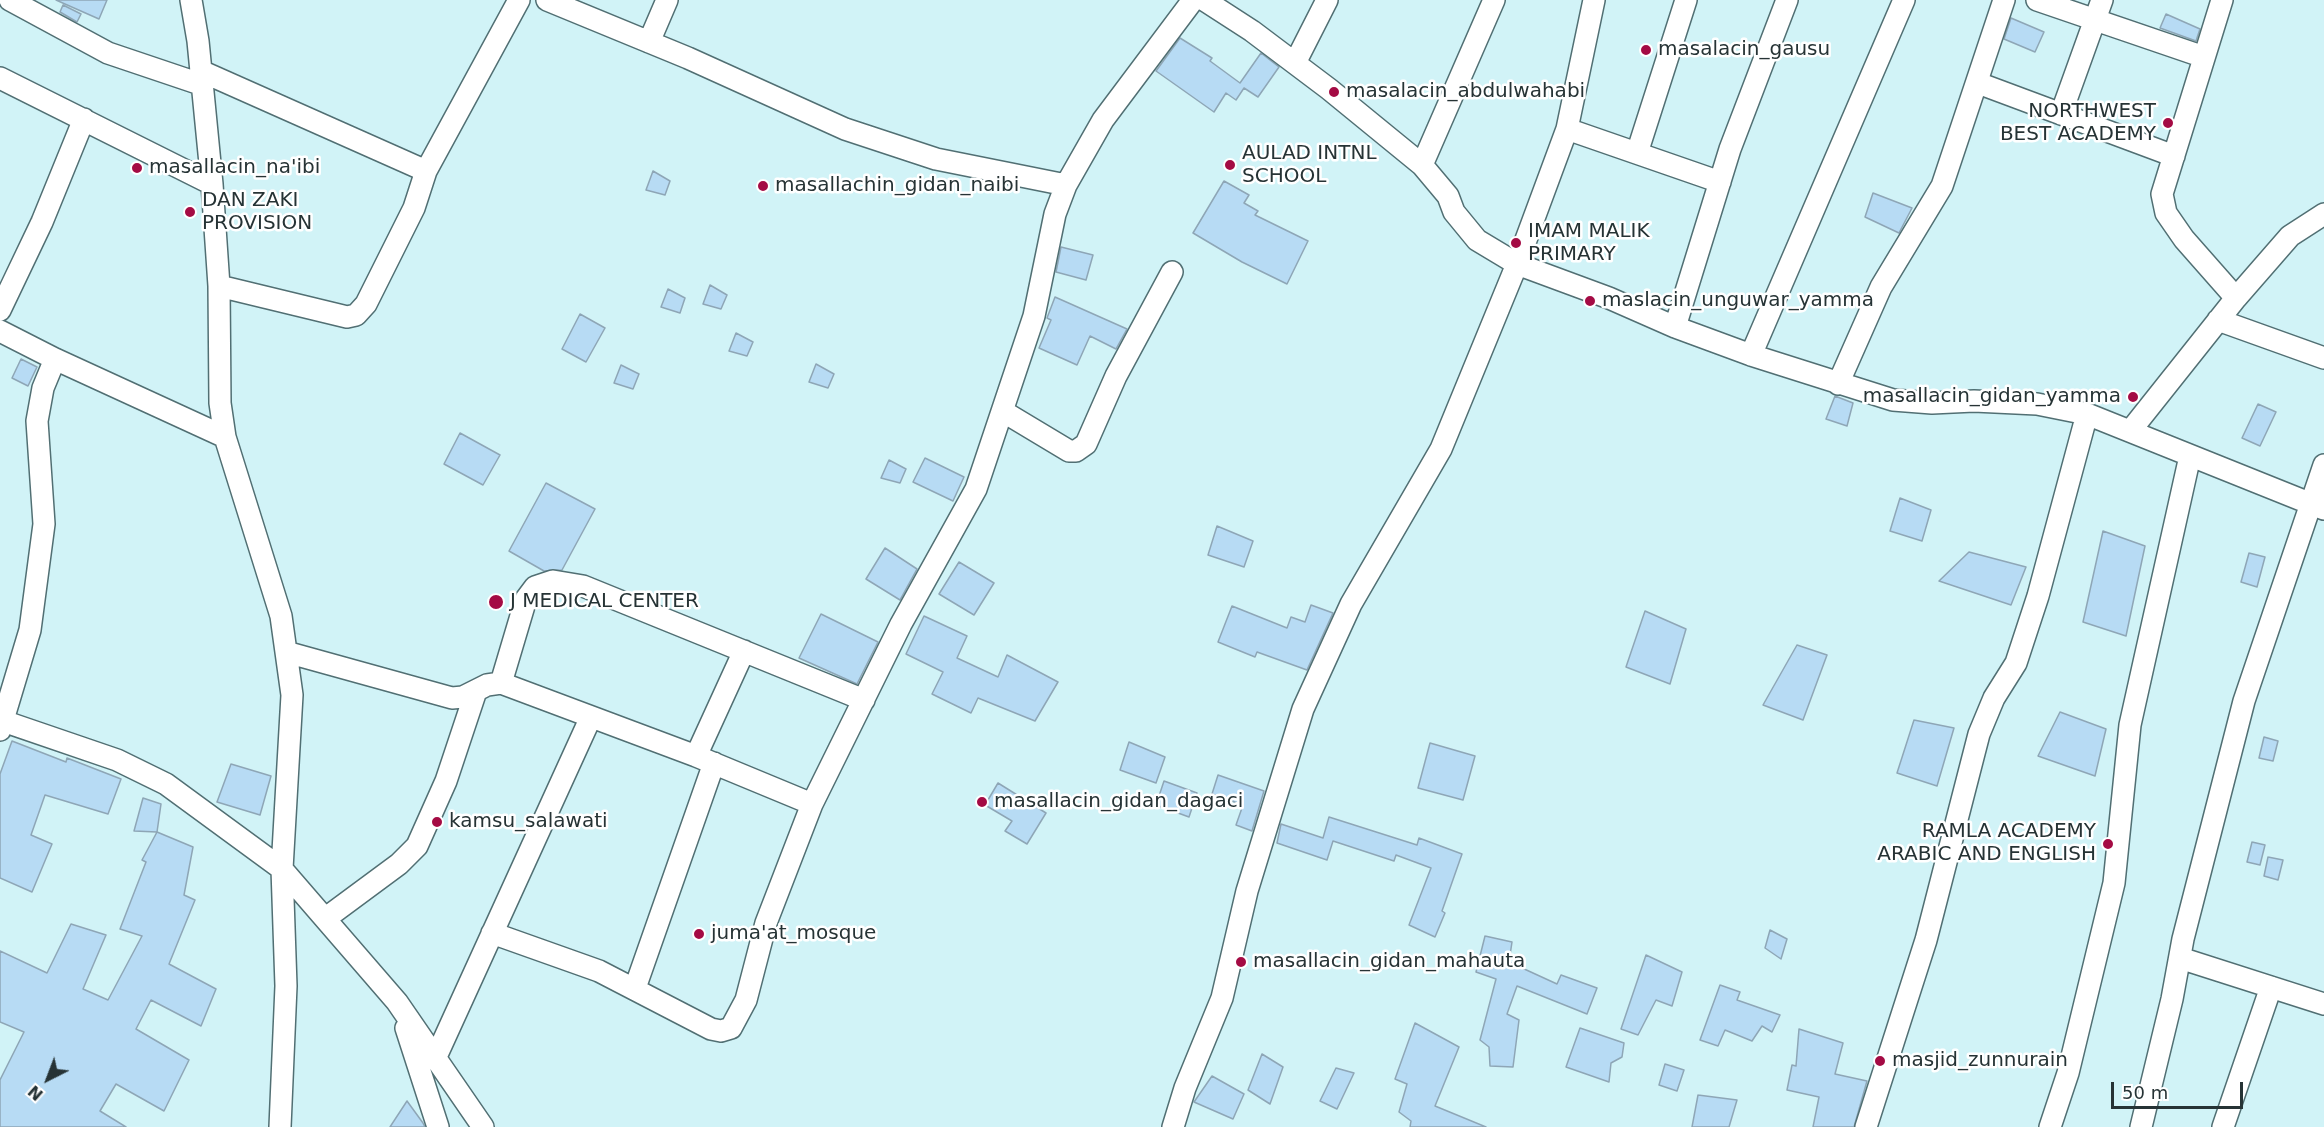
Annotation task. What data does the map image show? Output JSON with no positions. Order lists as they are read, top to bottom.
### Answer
{
  "places": [
    "masalacin_gausu",
    "masalacin_abdulwahabi",
    "NORTHWEST BEST ACADEMY",
    "AULAD INTNL SCHOOL",
    "masallacin_na'ibi",
    "masallachin_gidan_naibi",
    "DAN ZAKI PROVISION",
    "IMAM MALIK PRIMARY",
    "maslacin_unguwar_yamma",
    "masallacin_gidan_yamma",
    "J MEDICAL CENTER",
    "masallacin_gidan_dagaci",
    "kamsu_salawati",
    "RAMLA ACADEMY ARABIC AND ENGLISH",
    "juma'at_mosque",
    "masallacin_gidan_mahauta",
    "masjid_zunnurain"
  ],
  "scale_bar": "50 m",
  "north": "bottom left"
}
